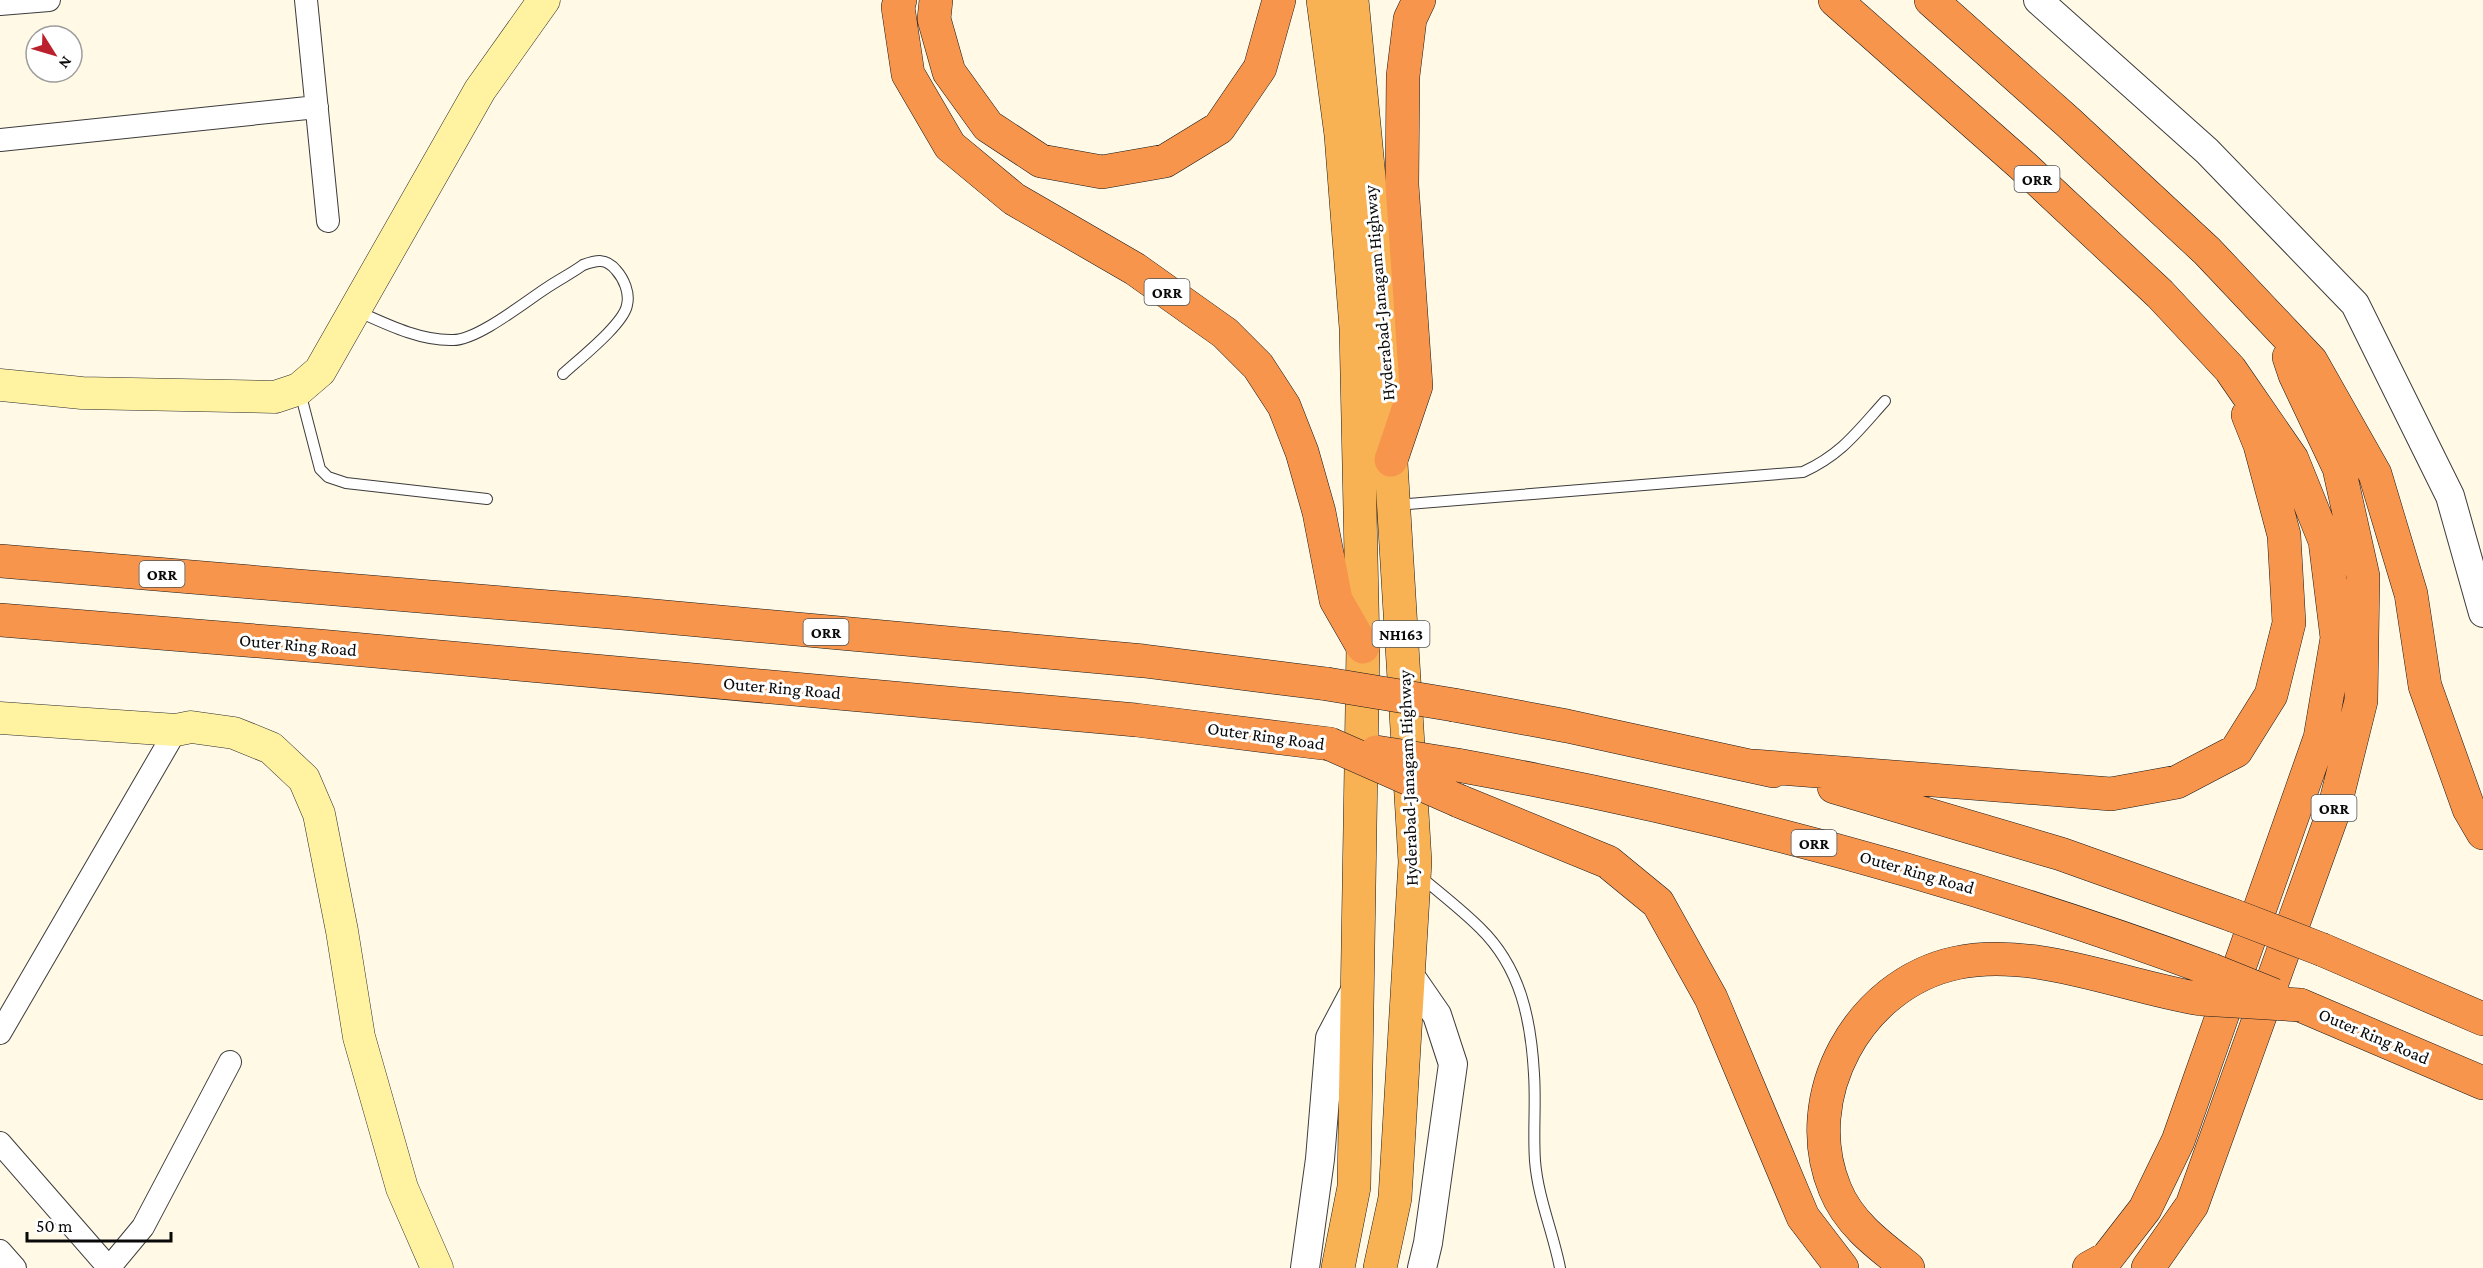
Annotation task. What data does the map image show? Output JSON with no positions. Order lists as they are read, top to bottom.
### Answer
{
  "streets": {
    "highway": [
      "ORR",
      "Hyderabad-Janagam Highway",
      "NH163",
      "Outer Ring Road"
    ]
  },
  "crossings": [
    ["ORR", "Hyderabad-Janagam Highway"]
  ],
  "scale_bar": "50 m",
  "north": "bottom right"
}
